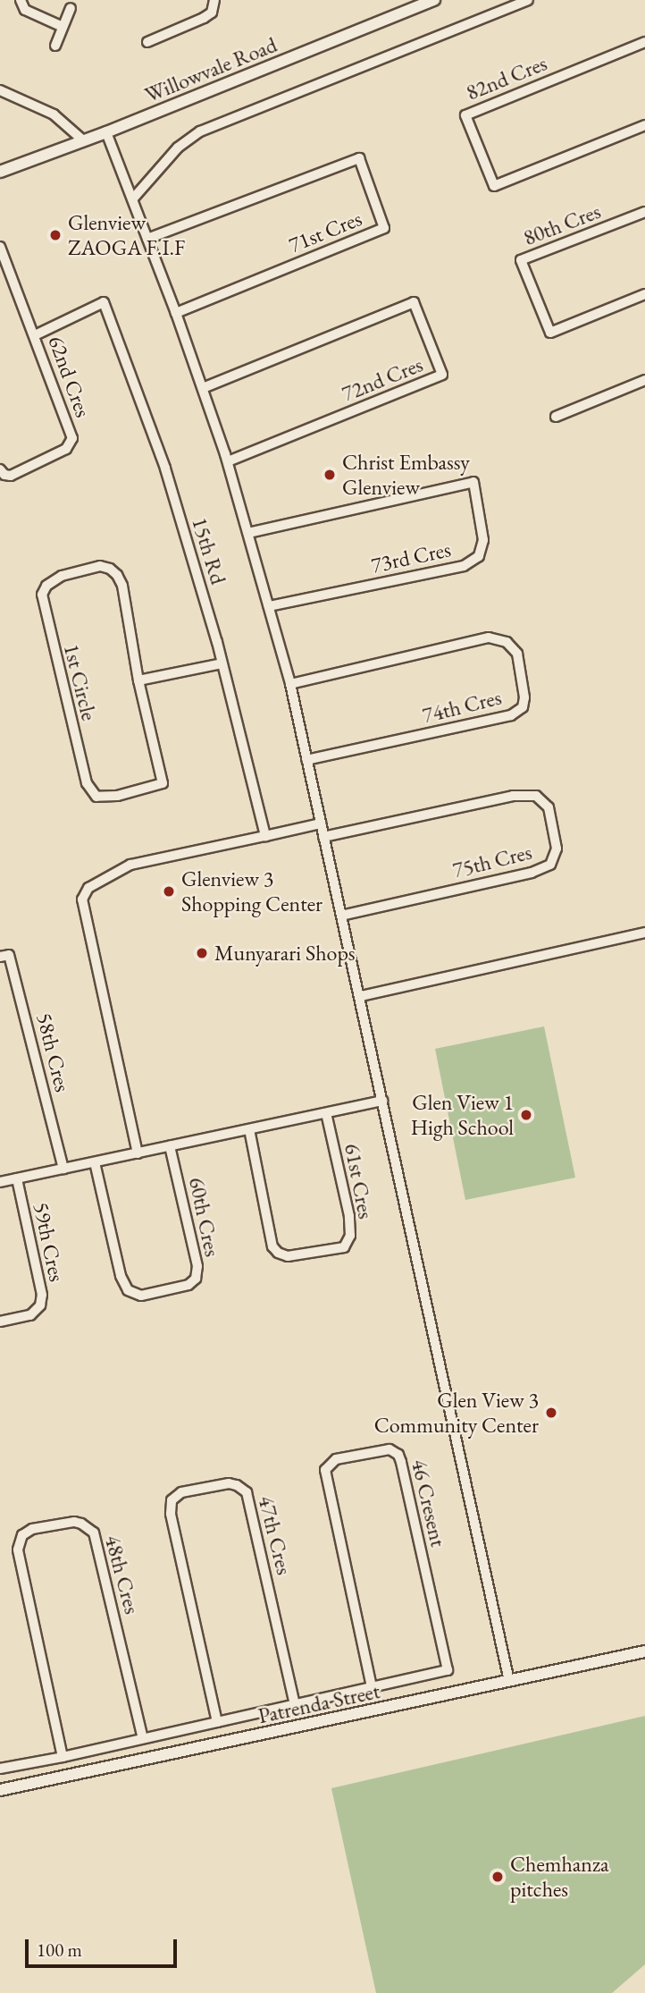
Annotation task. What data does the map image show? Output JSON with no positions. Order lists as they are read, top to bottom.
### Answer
{
  "streets": {
    "street": [
      "Willowvale Road",
      "82nd Cres",
      "80th Cres",
      "71st Cres",
      "62nd Cres",
      "72nd Cres",
      "15th Rd",
      "73rd Cres",
      "1st Circle",
      "74th Cres",
      "75th Cres",
      "58th Cres",
      "61st Cres",
      "60th Cres",
      "59th Cres",
      "46 Cresent",
      "47th Cres",
      "48th Cres",
      "Patrenda Street"
    ]
  },
  "crossings": [
    ["62nd Cres", "15th Rd"]
  ],
  "places": [
    "Glenview ZAOGA F.I.F",
    "Christ Embassy Glenview",
    "Glenview 3 Shopping Center",
    "Munyarari Shops",
    "Glen View 1 High School",
    "Glen View 3 Community Center",
    "Chemhanza pitches"
  ],
  "scale_bar": "100 m"
}
